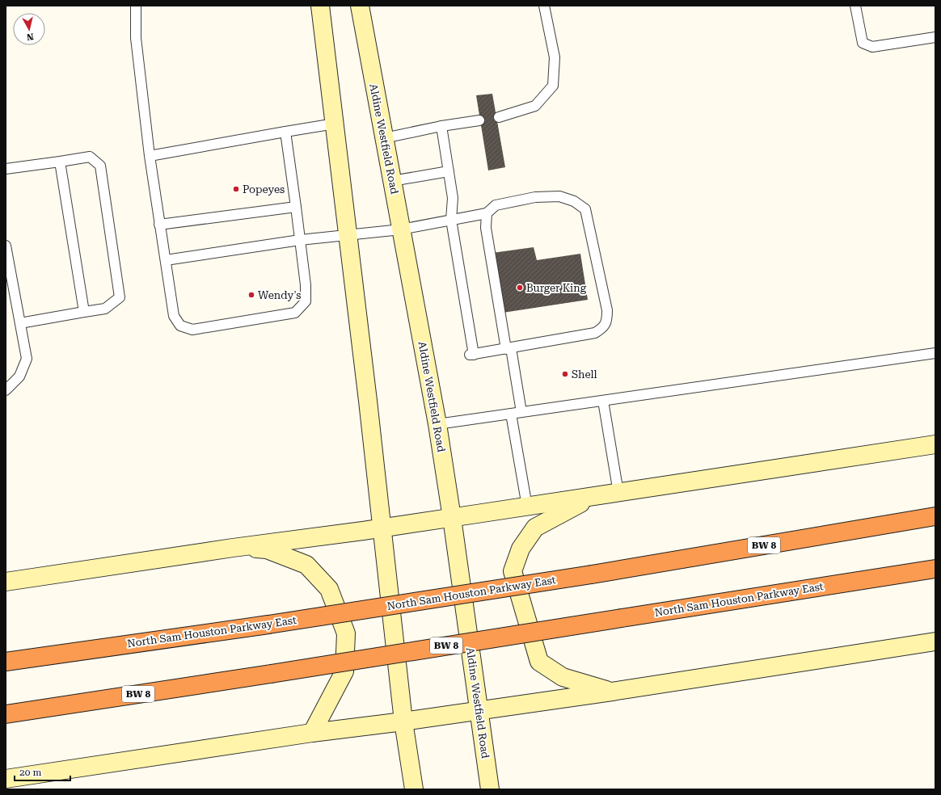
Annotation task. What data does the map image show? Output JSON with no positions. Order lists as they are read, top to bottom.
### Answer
{
  "streets": {
    "highway": ["BW 8", "North Sam Houston Parkway East"],
    "main road": ["Aldine Westfield Road"]
  },
  "places": [
    "Popeyes",
    "Burger King",
    "Wendy's",
    "Shell"
  ],
  "scale_bar": "20 m",
  "north": "bottom"
}
